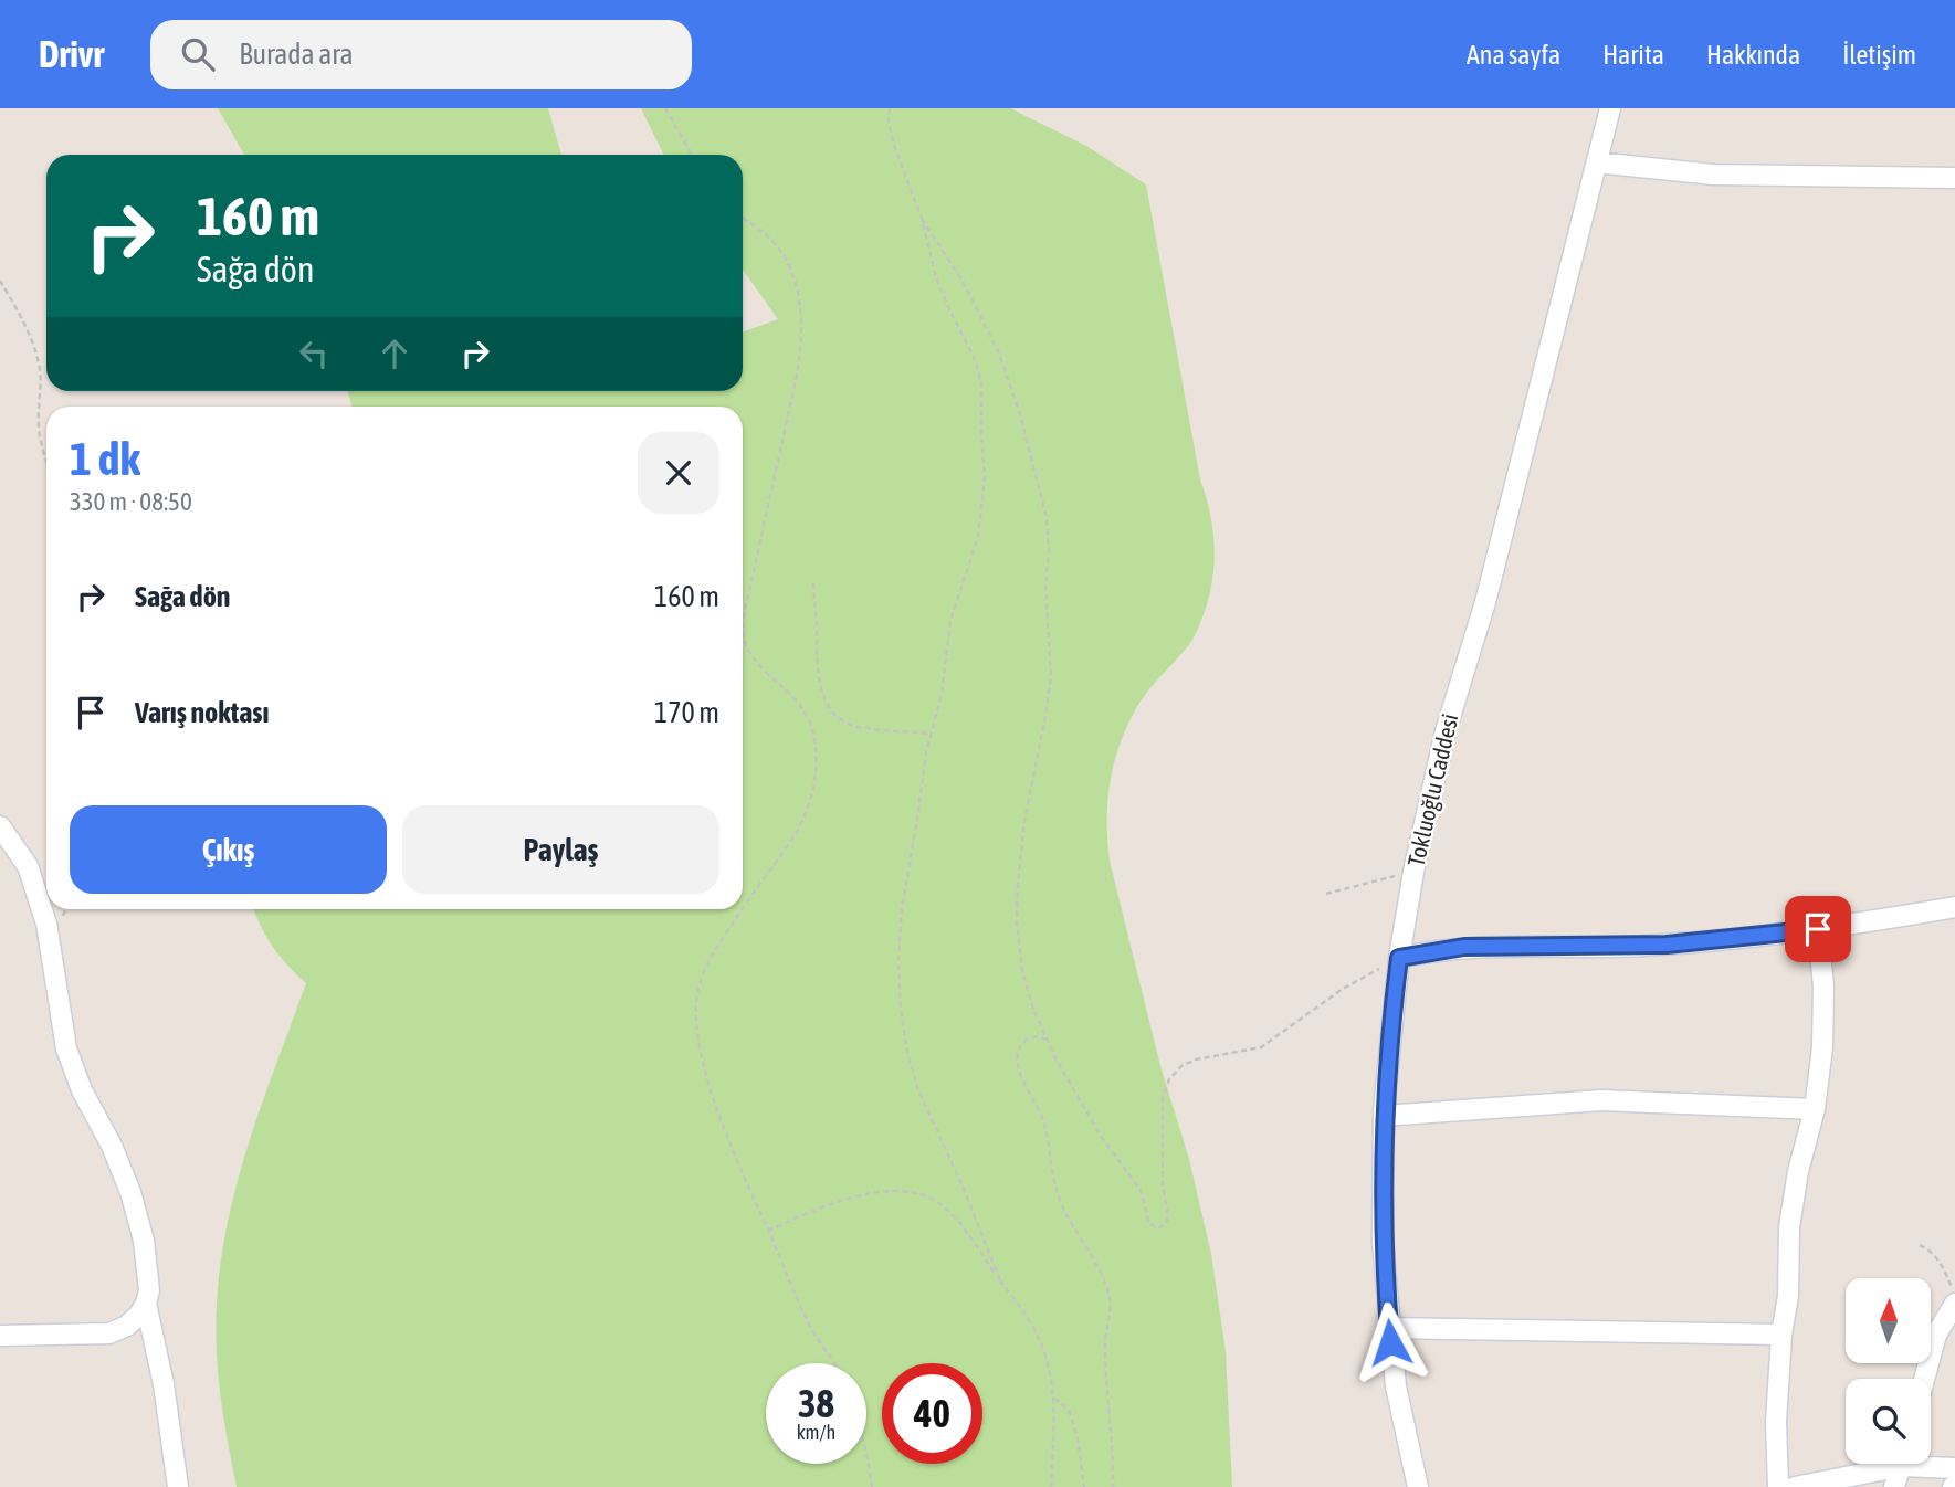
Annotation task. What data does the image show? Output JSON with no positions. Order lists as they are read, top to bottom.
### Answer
{
  "streets": {
    "street": ["Tokluoğlu Caddesi"]
  },
  "north": "top",
  "page": {
    "header": "Drivr",
    "search": "Burada ara",
    "nav": [
      "Ana sayfa",
      "Harita",
      "Hakkında",
      "İletişim"
    ],
    "turn": ["160 m", "Sağa dön"],
    "heading": ["1 dk", "330 m · 08:50"],
    "list": [
      {
        "name": "Sağa dön",
        "value": "160 m"
      },
      {
        "name": "Varış noktası",
        "value": "170 m"
      }
    ],
    "buttons": ["Çıkış", "Paylaş"],
    "speed": "38 km/h",
    "limit": "40"
  }
}
